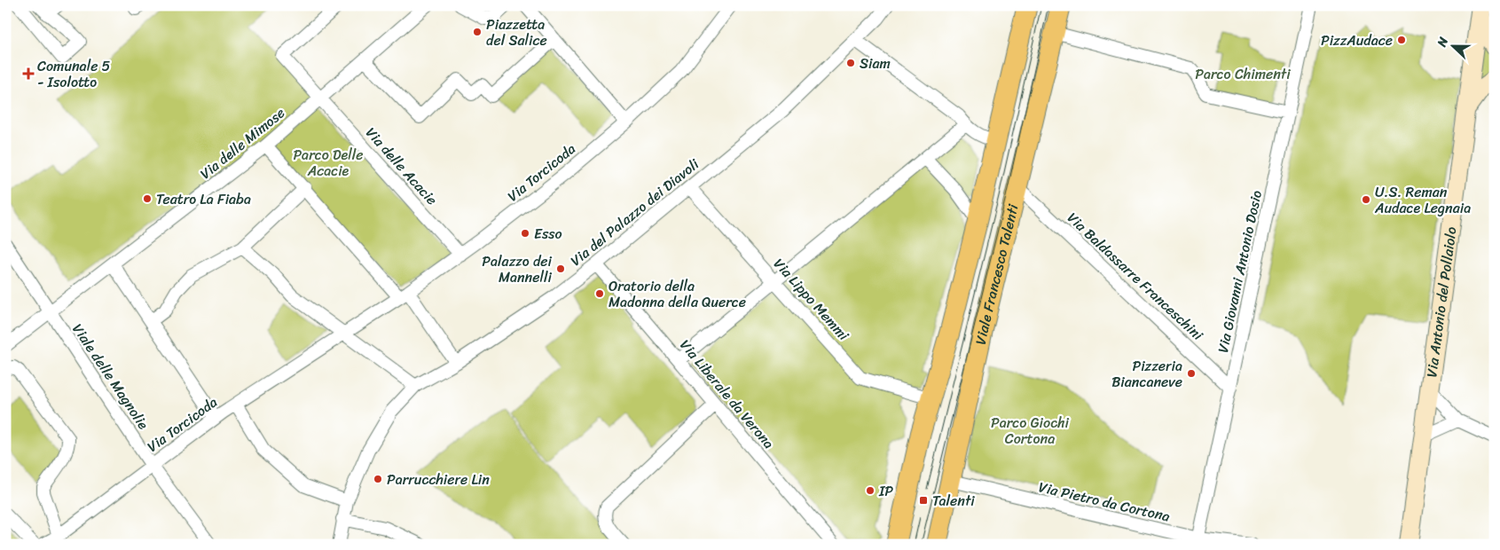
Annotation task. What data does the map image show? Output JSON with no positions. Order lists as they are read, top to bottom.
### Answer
{
  "streets": {
    "main road": ["Viale Francesco Talenti"],
    "street": [
      "Via delle Mimose",
      "Via delle Acacie",
      "Via Torcicoda",
      "Via del Palazzo dei Diavoli",
      "Via Giovanni Antonio Dosio",
      "Via Baldassarre Franceschini",
      "Via Lippo Memmi",
      "Via Antonio del Pollaiolo",
      "Viale delle Magnolie",
      "Via Liberale da Verona",
      "Via Pietro da Cortona"
    ]
  },
  "crossings": [
    ["Via delle Mimose", "Via delle Acacie"],
    ["Via delle Mimose", "Viale delle Magnolie"],
    ["Via delle Acacie", "Via Torcicoda"],
    ["Via Torcicoda", "Viale delle Magnolie"],
    ["Via del Palazzo dei Diavoli", "Via Lippo Memmi"],
    ["Via del Palazzo dei Diavoli", "Via Liberale da Verona"],
    ["Via Giovanni Antonio Dosio", "Via Baldassarre Franceschini"],
    ["Via Giovanni Antonio Dosio", "Via Pietro da Cortona"],
    ["Viale Francesco Talenti", "Via Baldassarre Franceschini"],
    ["Viale Francesco Talenti", "Via Pietro da Cortona"]
  ],
  "parks": ["Parco Chimenti", "Parco Delle Acacie", "Parco Giochi Cortona"],
  "places": {
    "other": [
      "Piazzetta del Salice",
      "PizzAudace",
      "Siam",
      "Teatro La Fiaba",
      "U.S. Reman Audace Legnaia",
      "Esso",
      "Palazzo dei Mannelli",
      "Oratorio della Madonna della Querce",
      "Pizzeria Biancaneve",
      "Parrucchiere Lin",
      "IP"
    ],
    "health": ["Comunale 5 - Isolotto"],
    "transit": ["Talenti"]
  },
  "north": "left"
}
